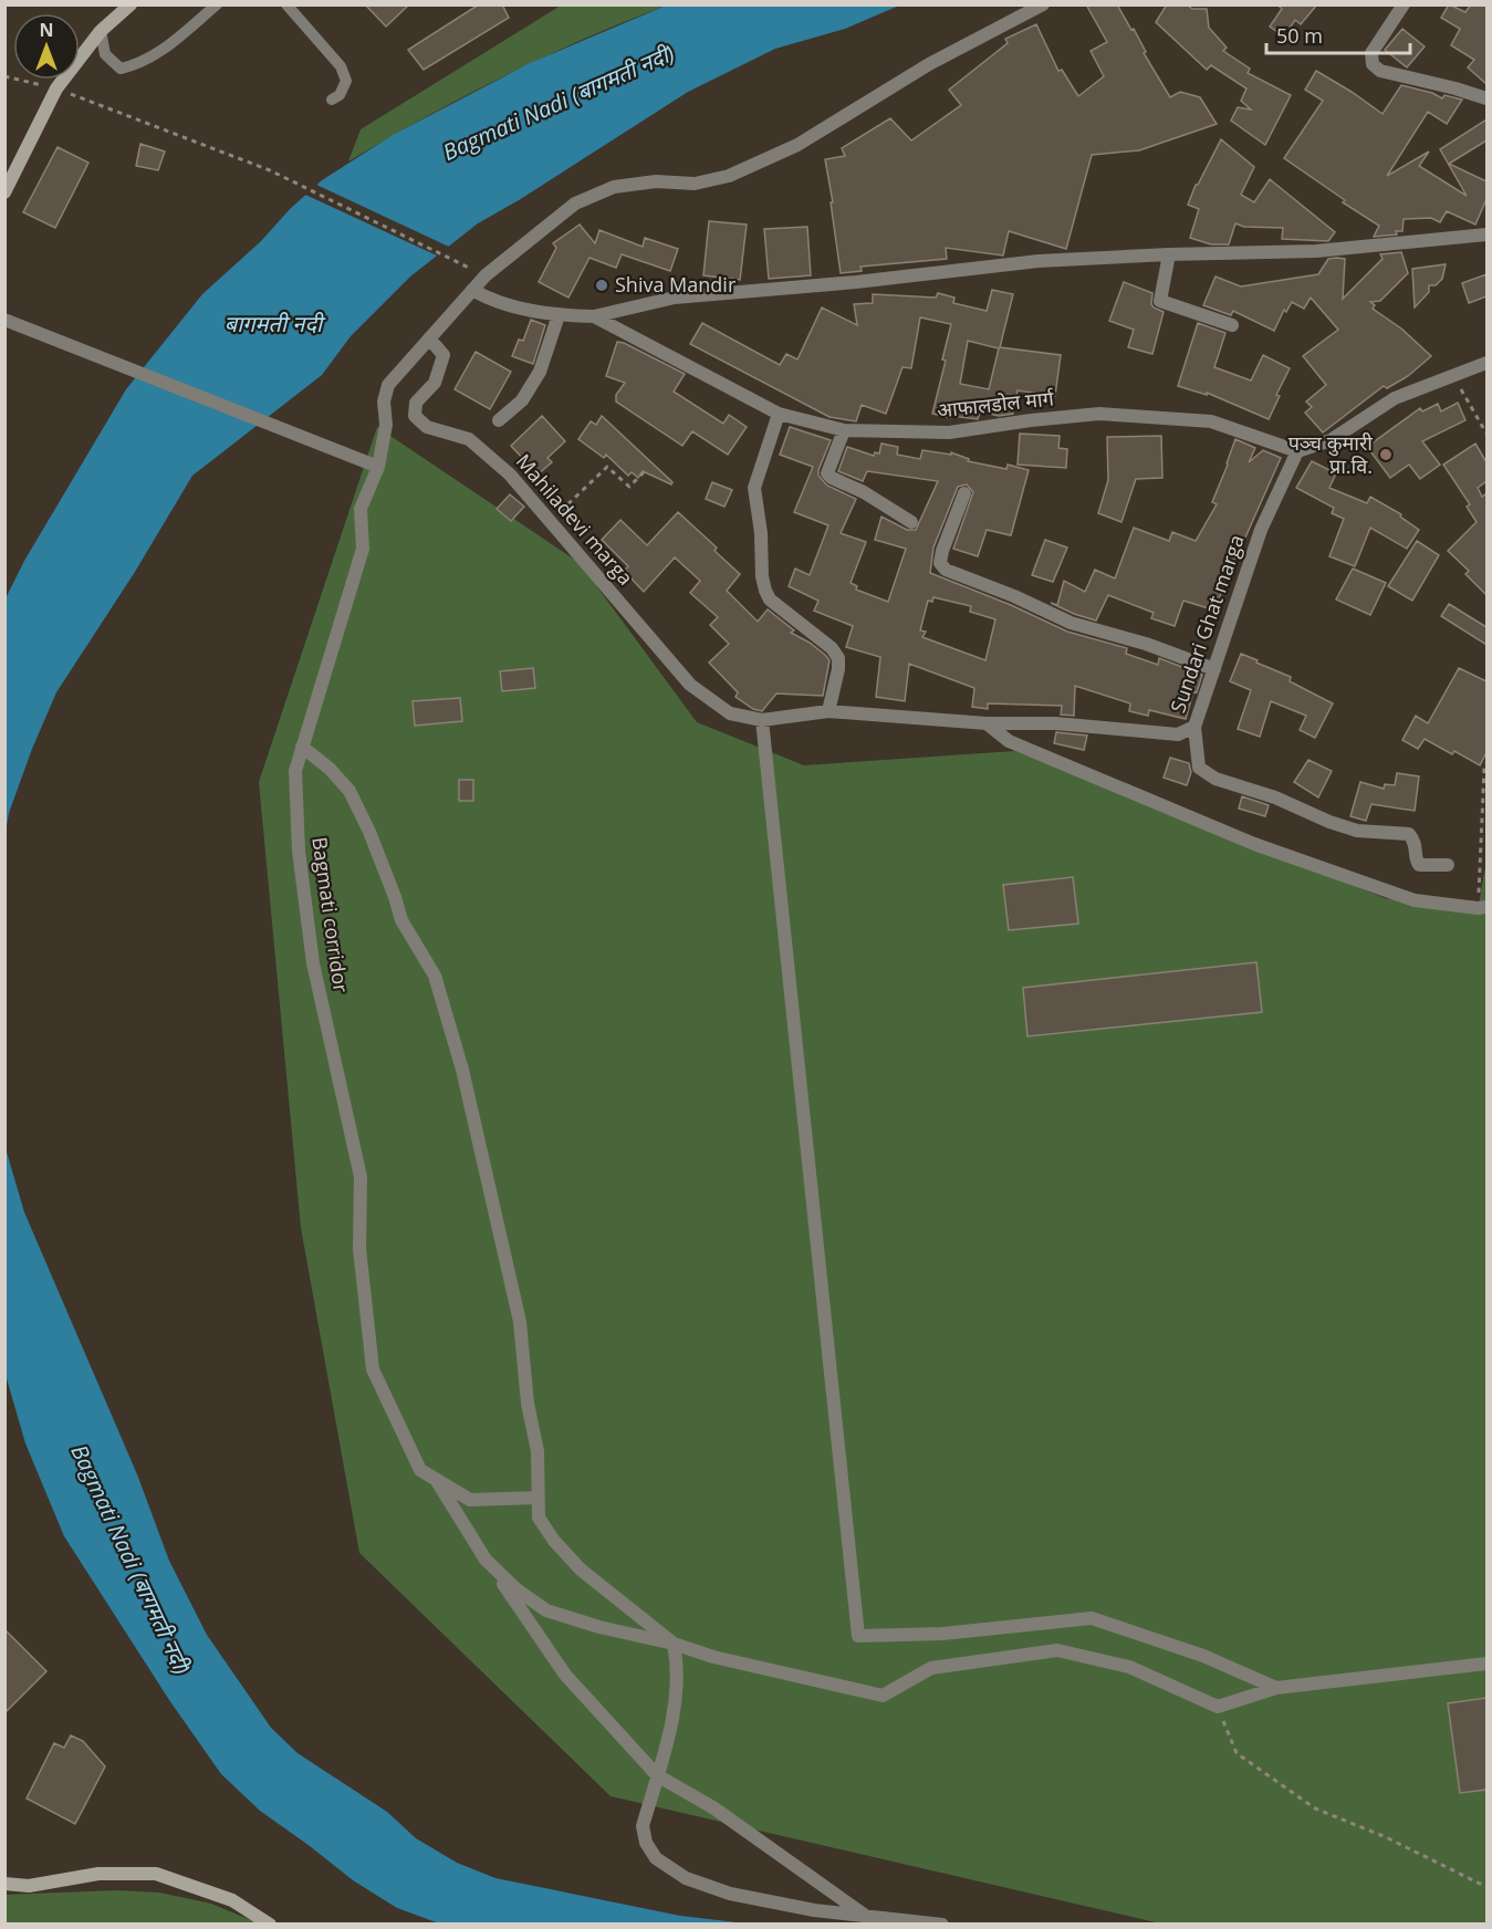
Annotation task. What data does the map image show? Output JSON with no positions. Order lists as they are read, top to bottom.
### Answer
{
  "streets": {
    "street": [
      "आफालडोल मार्ग",
      "Mahiladevi marga",
      "Sundari Ghat marga",
      "Bagmati corridor"
    ]
  },
  "crossings": [
    ["आफालडोल मार्ग", "Sundari Ghat marga"],
    ["आफालडोल मार्ग", "Bagmati corridor"],
    ["Mahiladevi marga", "Sundari Ghat marga"],
    ["Mahiladevi marga", "Bagmati corridor"]
  ],
  "water": ["Bagmati Nadi (बागमती नदी)", "बागमती नदी"],
  "places": ["Shiva Mandir", "पञ्च कुमारी प्रा.वि."],
  "scale_bar": "50 m",
  "north": "top"
}
